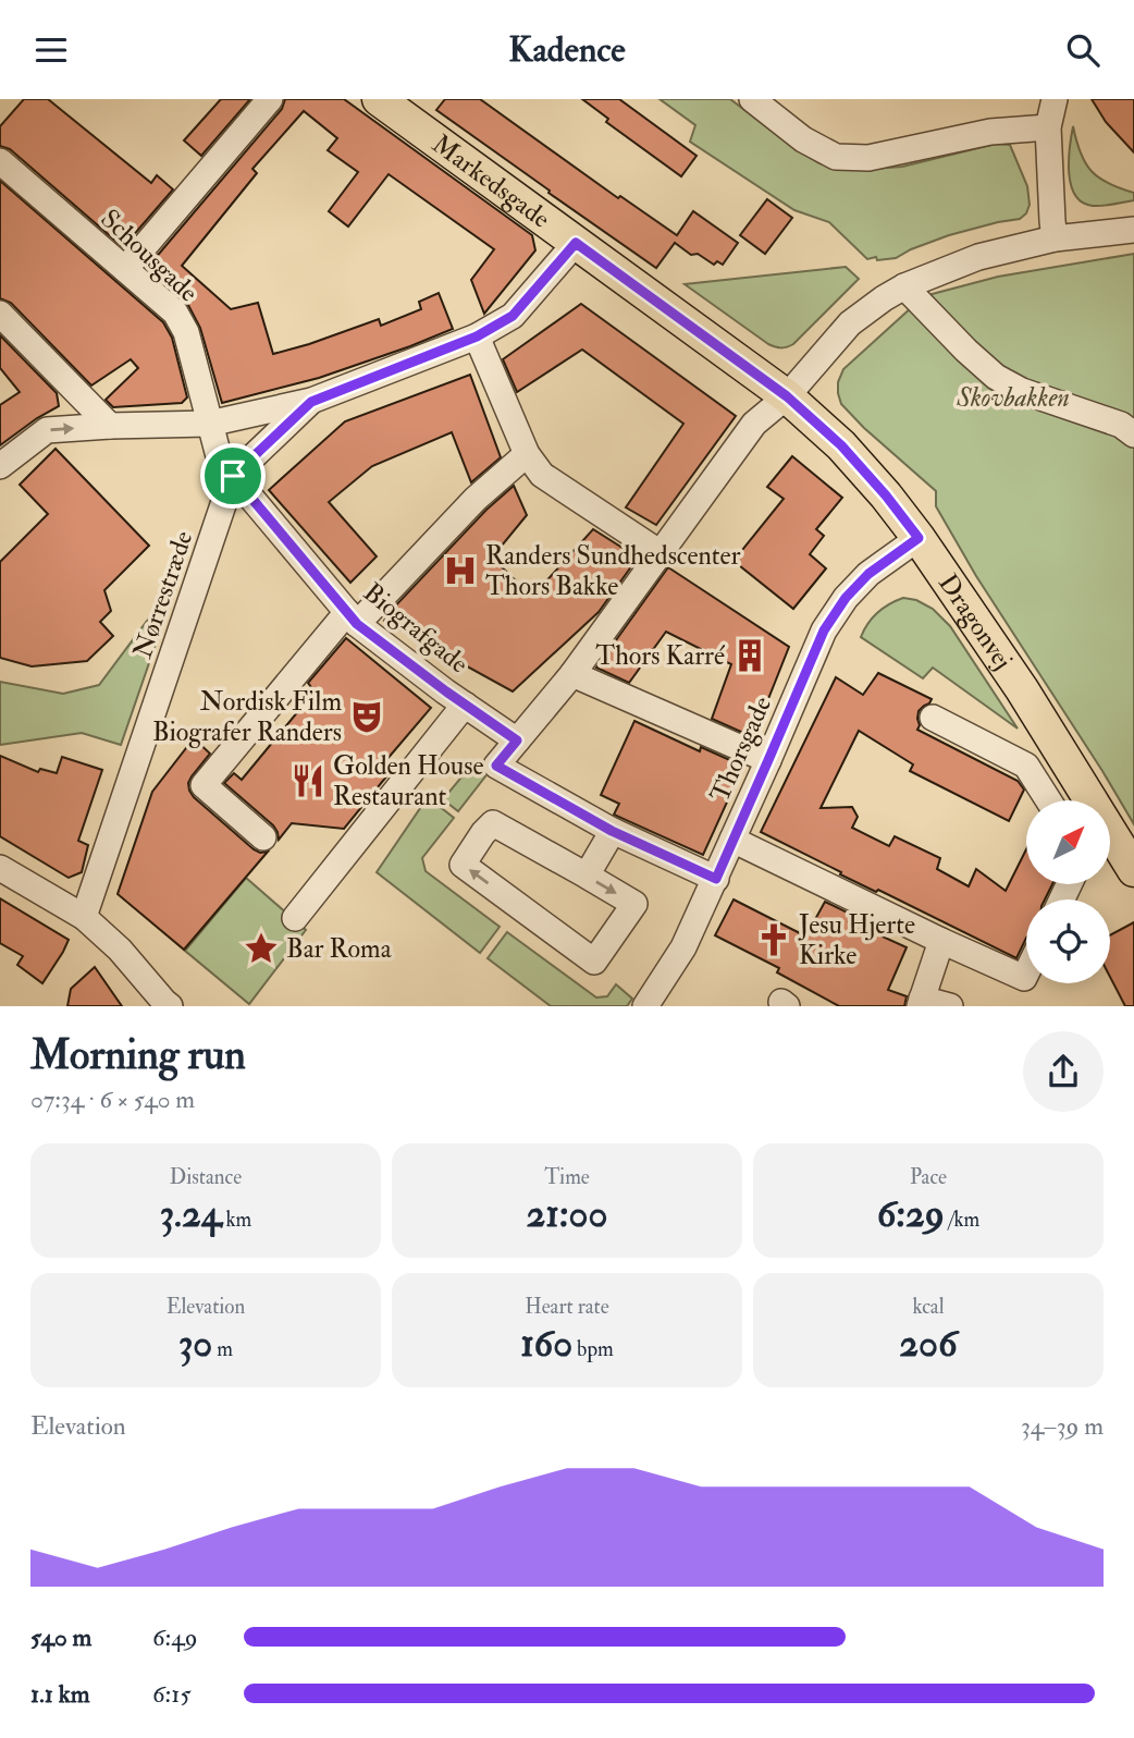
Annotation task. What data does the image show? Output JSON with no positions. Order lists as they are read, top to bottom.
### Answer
{
  "streets": {
    "main road": ["Markedsgade", "Dragonvej"],
    "street": [
      "Schousgade",
      "Nørrestræde",
      "Biografgade",
      "Thorsgade"
    ]
  },
  "crossings": [
    ["Markedsgade", "Dragonvej"],
    ["Nørrestræde", "Biografgade"],
    ["Dragonvej", "Thorsgade"]
  ],
  "parks": ["Skovbakken"],
  "places": {
    "hospital": ["Randers Sundhedscenter Thors Bakke"],
    "building": ["Thors Karré"],
    "theatre": ["Nordisk Film Biografer Randers"],
    "restaurant": ["Golden House Restaurant"],
    "church": ["Jesu Hjerte Kirke"],
    "place": ["Bar Roma"]
  },
  "north": "top right",
  "page": {
    "header": "Kadence",
    "heading": ["Morning run", "07:34 · 6 × 540 m"],
    "stats": [
      ["Distance", "3.24 km"],
      ["Time", "21:00"],
      ["Pace", "6:29 /km"],
      ["Elevation", "30 m"],
      ["Heart rate", "160 bpm"],
      ["kcal", "206"]
    ],
    "chart": ["Elevation", "34–39 m"],
    "list": [
      {
        "name": "540 m",
        "note": "6:49"
      },
      {
        "name": "1.1 km",
        "note": "6:15"
      }
    ]
  }
}
